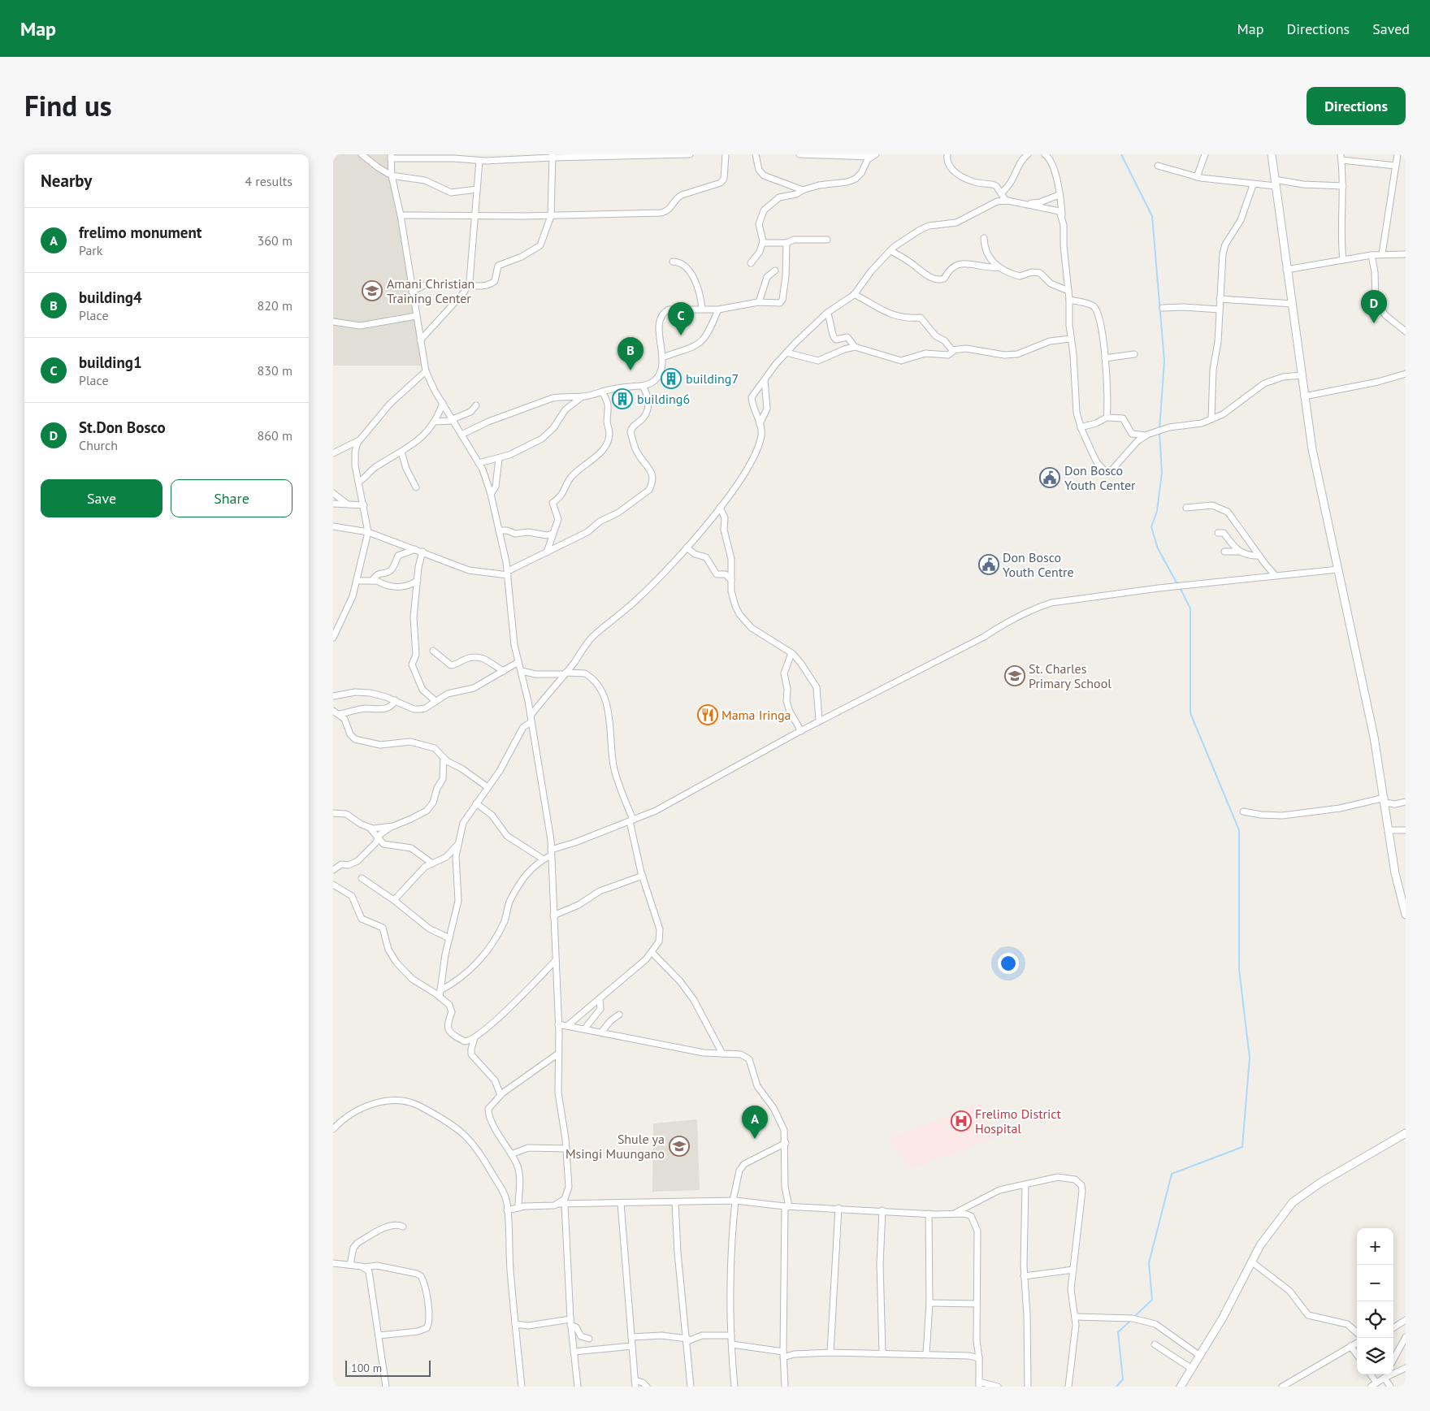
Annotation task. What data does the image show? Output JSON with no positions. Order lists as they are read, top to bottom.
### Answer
{
  "places": {
    "school or university": ["Amani Christian Training Center", "St. Charles Primary School", "Shule ya Msingi Muungano"],
    "building": ["building7", "building6"],
    "public building": ["Don Bosco Youth Center", "Don Bosco Youth Centre"],
    "restaurant": ["Mama Iringa"],
    "hospital": ["Frelimo District Hospital"]
  },
  "scale_bar": "100 m",
  "page": {
    "header": "Map",
    "nav": ["Map", "Directions", "Saved"],
    "title": "Find us",
    "buttons": [
      "Directions",
      ["Save", "Share"]
    ],
    "heading": ["Nearby", "4 results"],
    "list": [
      {
        "mark": "A",
        "name": "frelimo monument",
        "note": "Park",
        "value": "360 m"
      },
      {
        "mark": "B",
        "name": "building4",
        "note": "Place",
        "value": "820 m"
      },
      {
        "mark": "C",
        "name": "building1",
        "note": "Place",
        "value": "830 m"
      },
      {
        "mark": "D",
        "name": "St.Don Bosco",
        "note": "Church",
        "value": "860 m"
      }
    ],
    "pins": [
      "D",
      "C",
      "B",
      "A"
    ],
    "map_buttons": ["+", "−"],
    "scale": "100 m"
  }
}
